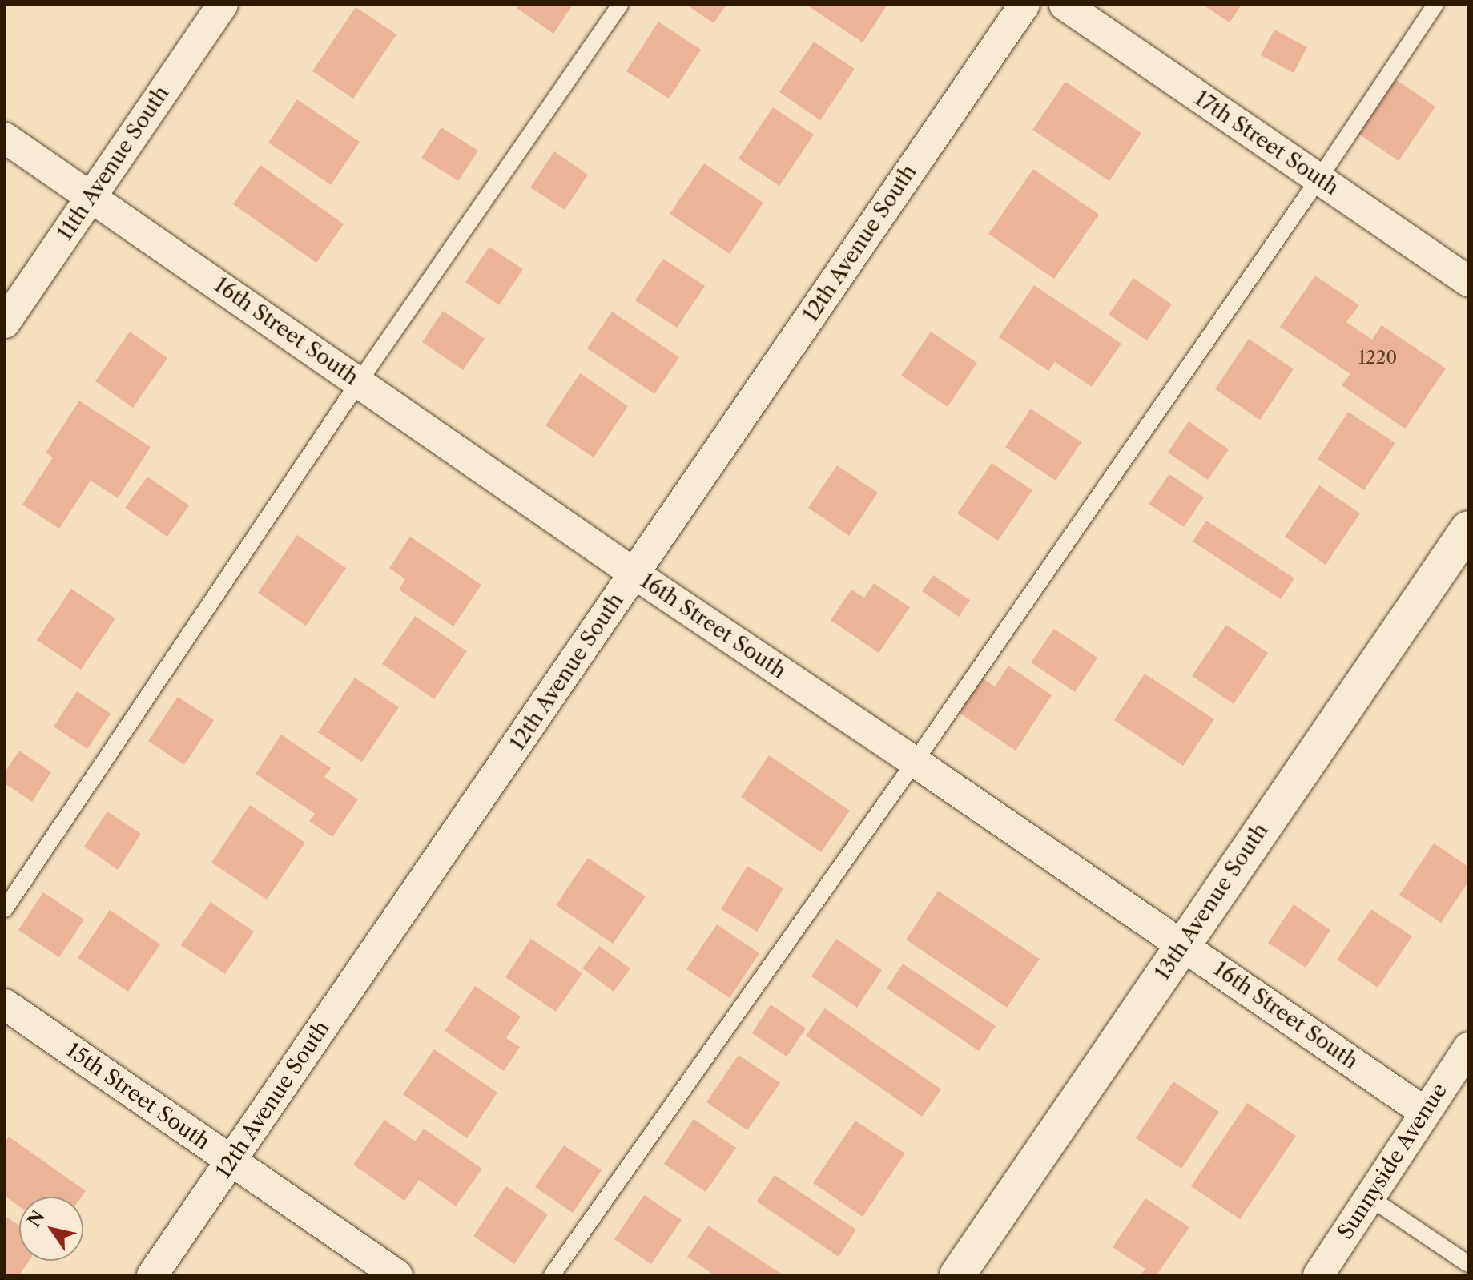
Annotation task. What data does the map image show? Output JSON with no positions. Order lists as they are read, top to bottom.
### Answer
{
  "streets": {
    "street": [
      "17th Street South",
      "11th Avenue South",
      "12th Avenue South",
      "16th Street South",
      "13th Avenue South",
      "15th Street South",
      "Sunnyside Avenue"
    ]
  },
  "crossings": [
    ["11th Avenue South", "16th Street South"],
    ["12th Avenue South", "16th Street South"],
    ["12th Avenue South", "15th Street South"],
    ["16th Street South", "13th Avenue South"],
    ["16th Street South", "Sunnyside Avenue"]
  ],
  "house_numbers": ["1220"],
  "north": "top left"
}
